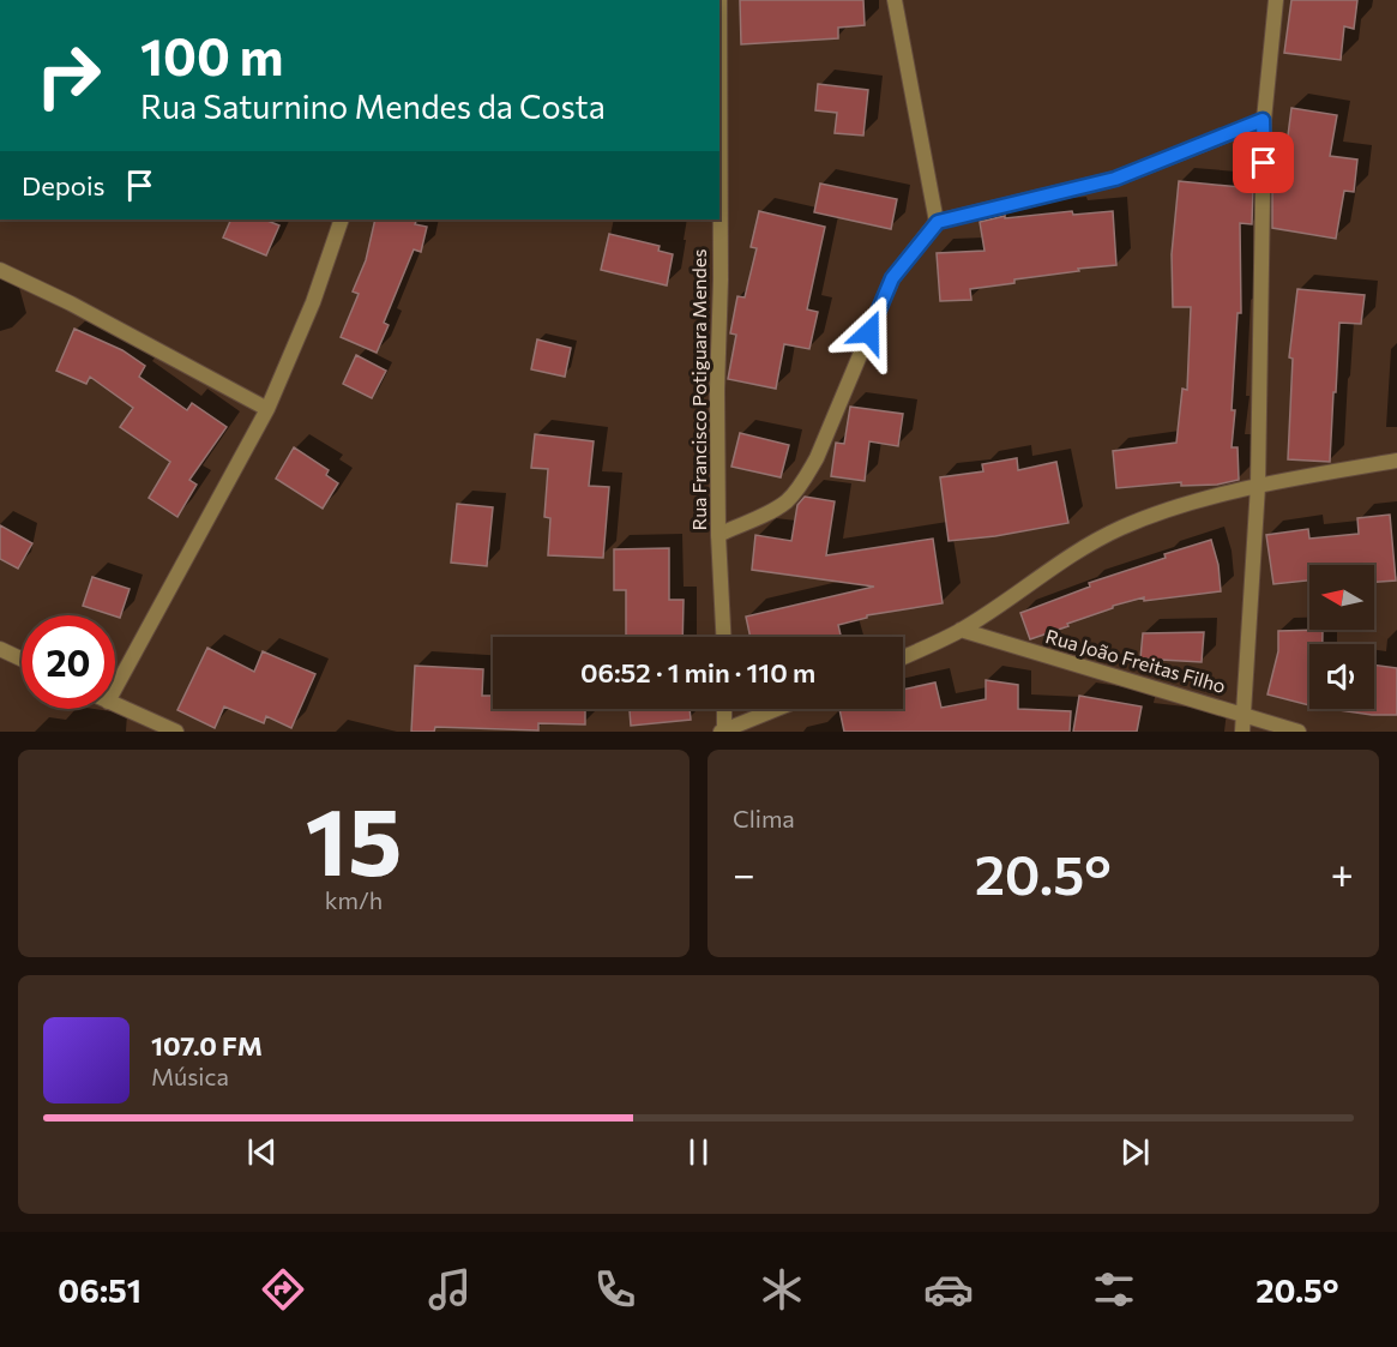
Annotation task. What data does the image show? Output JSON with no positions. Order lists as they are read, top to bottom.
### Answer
{
  "streets": {
    "street": ["Rua Francisco Potiguara Mendes", "Rua João Freitas Filho"]
  },
  "north": "left",
  "page": {
    "turn": ["100 m", "Rua Saturnino Mendes da Costa"],
    "then": "Depois",
    "limit": "20",
    "trip": "06:52 · 1 min · 110 m",
    "tile": [
      ["15", "km/h"],
      "Clima"
    ],
    "heat": ["−", "20.5°", "+"],
    "song": ["107.0 FM", "Música"],
    "tabs": ["06:51", "20.5°"]
  }
}
